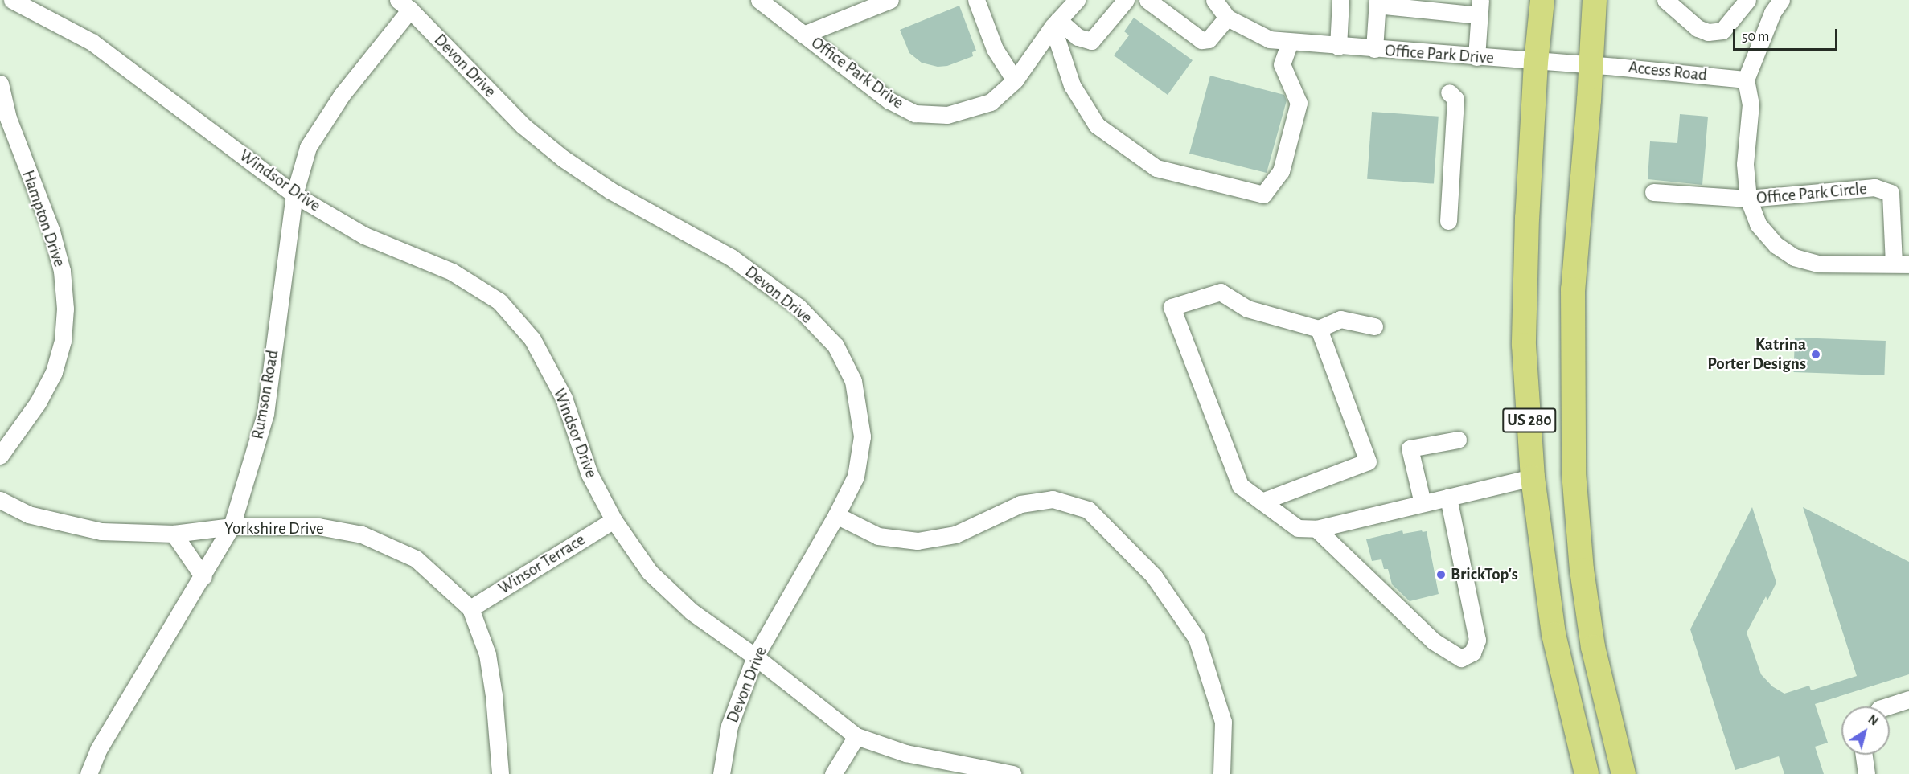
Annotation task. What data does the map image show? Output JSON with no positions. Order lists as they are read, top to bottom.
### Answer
{
  "streets": {
    "highway": ["US 280"],
    "street": [
      "Office Park Drive",
      "Devon Drive",
      "Access Road",
      "Windsor Drive",
      "Office Park Circle",
      "Hampton Drive",
      "Rumson Road",
      "Yorkshire Drive",
      "Winsor Terrace"
    ]
  },
  "crossings": [
    ["Office Park Drive", "Access Road"],
    ["Office Park Drive", "US 280"],
    ["Devon Drive", "Windsor Drive"],
    ["Devon Drive", "Rumson Road"],
    ["Access Road", "Office Park Circle"],
    ["Access Road", "US 280"],
    ["Windsor Drive", "Rumson Road"],
    ["Windsor Drive", "Winsor Terrace"],
    ["Rumson Road", "Yorkshire Drive"],
    ["Yorkshire Drive", "Winsor Terrace"]
  ],
  "places": ["Katrina Porter Designs", "BrickTop's"],
  "scale_bar": "50 m",
  "north": "top right"
}
